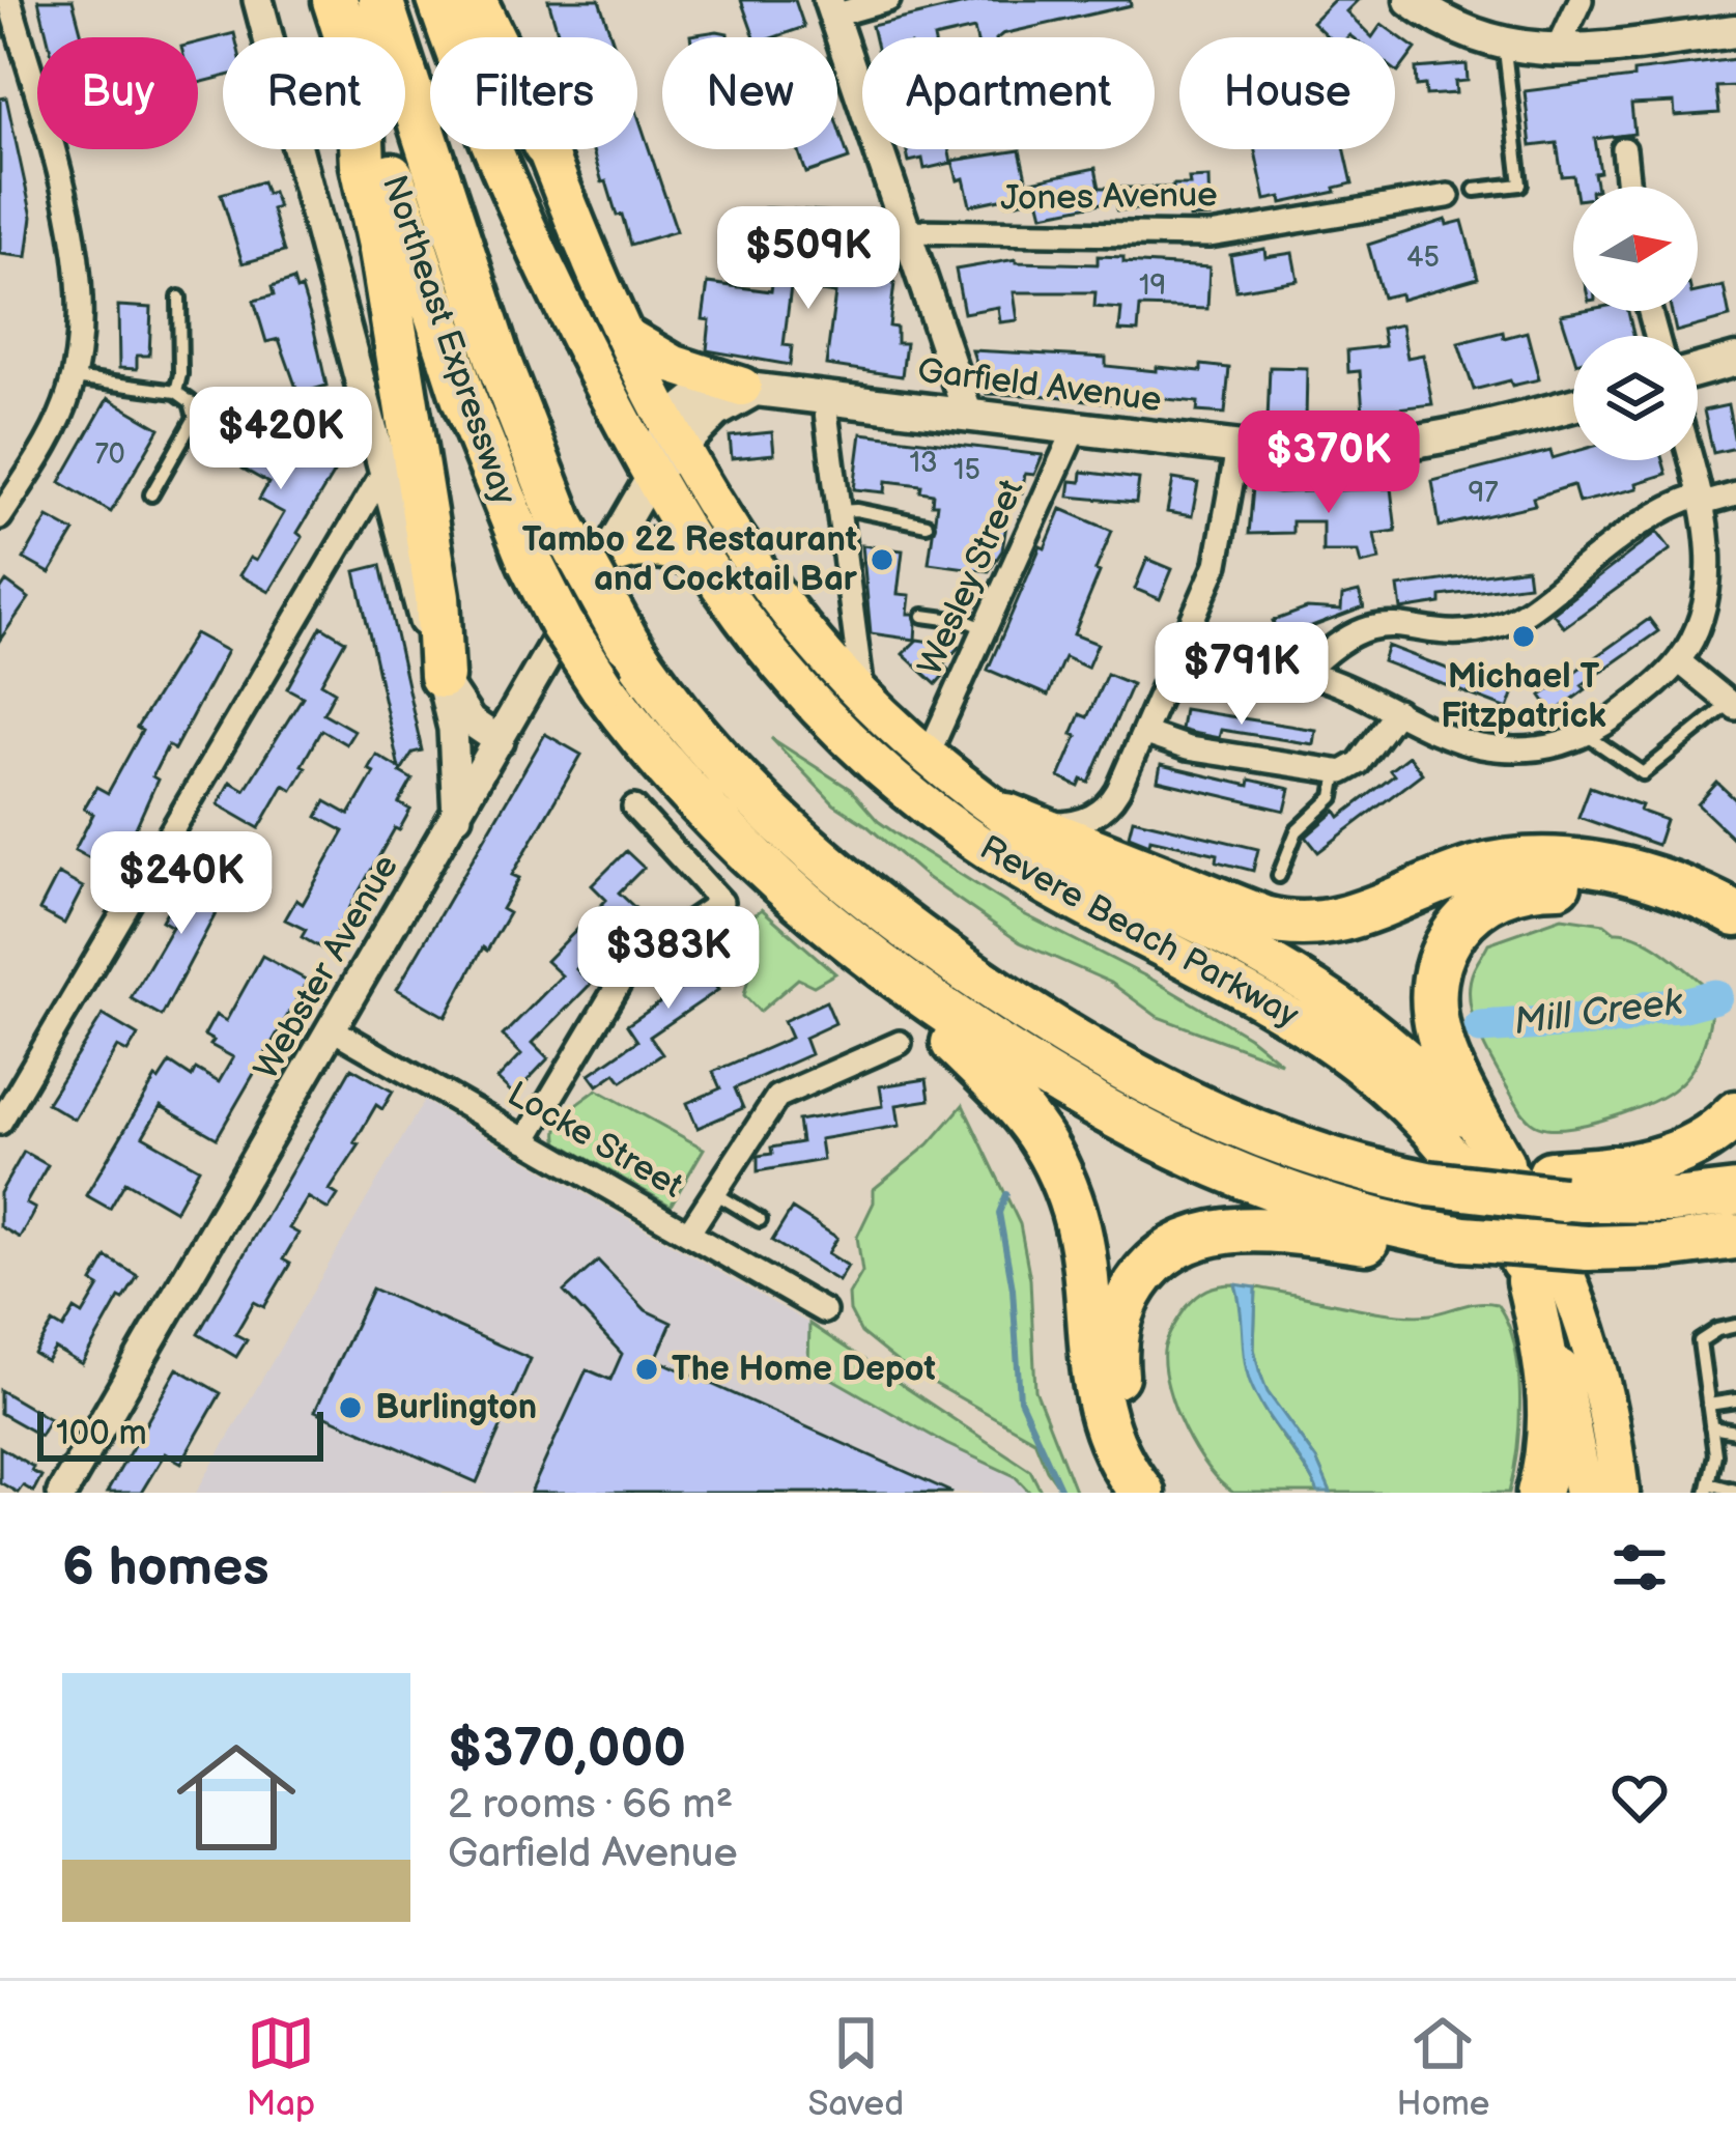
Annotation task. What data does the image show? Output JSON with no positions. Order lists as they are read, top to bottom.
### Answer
{
  "streets": {
    "highway": ["Northeast Expressway", "Revere Beach Parkway"],
    "main road": ["Garfield Avenue"],
    "street": [
      "Jones Avenue",
      "Wesley Street",
      "Webster Avenue",
      "Locke Street"
    ]
  },
  "crossings": [
    ["Garfield Avenue", "Wesley Street"],
    ["Garfield Avenue", "Revere Beach Parkway"],
    ["Garfield Avenue", "Webster Avenue"],
    ["Wesley Street", "Revere Beach Parkway"],
    ["Revere Beach Parkway", "Webster Avenue"],
    ["Webster Avenue", "Locke Street"]
  ],
  "water": ["Mill Creek"],
  "places": [
    "Tambo 22 Restaurant and Cocktail Bar",
    "Michael T Fitzpatrick",
    "The Home Depot",
    "Burlington"
  ],
  "house_numbers": [
    "45",
    "19",
    "70",
    "13",
    "15",
    "97"
  ],
  "scale_bar": "100 m",
  "north": "right",
  "page": {
    "chip": [
      "Buy",
      "Rent",
      "Filters",
      "New",
      "Apartment",
      "House"
    ],
    "price": [
      "$509K",
      "$420K",
      "$370K",
      "$791K",
      "$240K",
      "$383K"
    ],
    "scale": "100 m",
    "heading": "6 homes",
    "list": [
      {
        "name": "$370,000",
        "note": "2 rooms · 66 m² · Garfield Avenue"
      }
    ],
    "tabs": ["Map", "Saved", "Home"]
  }
}
